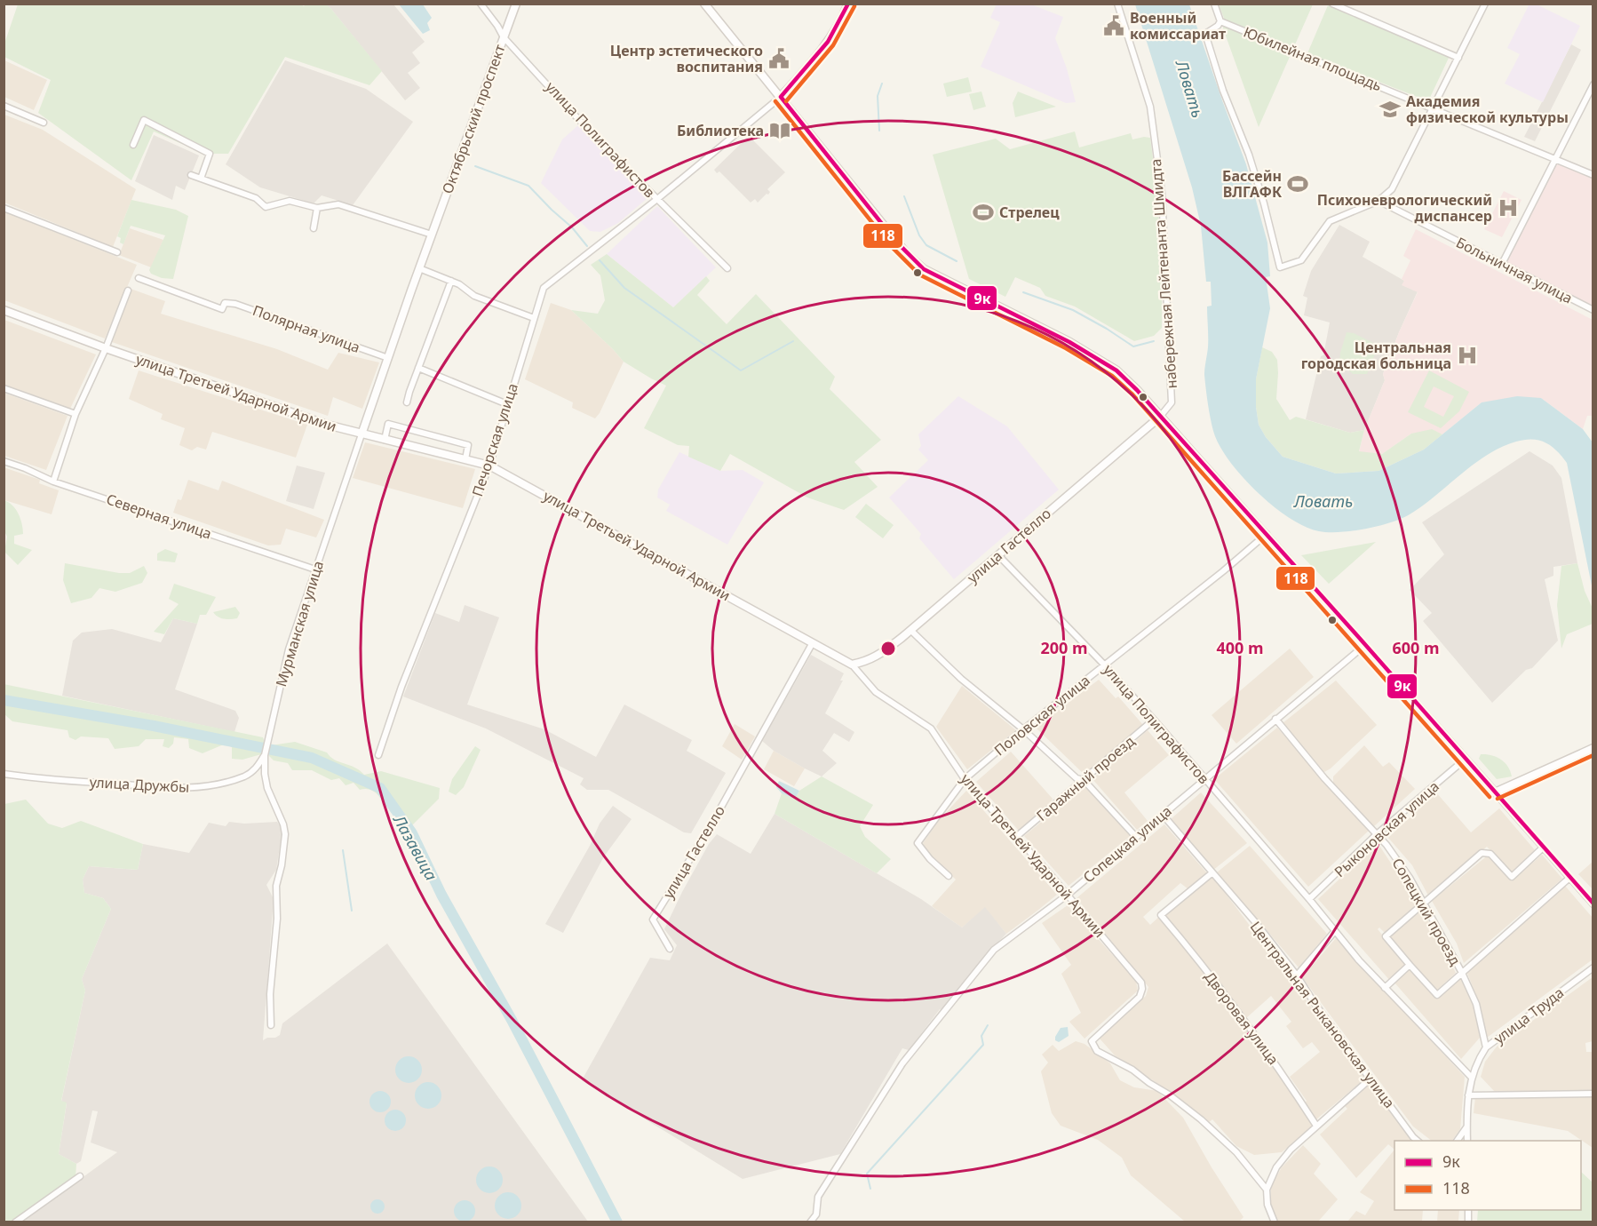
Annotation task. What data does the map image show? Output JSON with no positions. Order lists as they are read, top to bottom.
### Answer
{
  "streets": {
    "main road": [
      "Октябрьский проспект",
      "улица Третьей Ударной Армии",
      "улица Гастелло",
      "Мурманская улица"
    ],
    "street": [
      "Юбилейная площадь",
      "улица Полиграфистов",
      "Больничная улица",
      "набережная Лейтенанта Шмидта",
      "Полярная улица",
      "Печорская улица",
      "Северная улица",
      "Половская улица",
      "Гаражный проезд",
      "улица Дружбы",
      "Рыконовская улица",
      "Сопецкая улица",
      "Сопецкий проезд",
      "Центральная Рыкановская улица",
      "улица Труда",
      "Дворовая улица"
    ]
  },
  "crossings": [
    ["Октябрьский проспект", "улица Полиграфистов"],
    ["Октябрьский проспект", "Мурманская улица"],
    ["улица Полиграфистов", "Печорская улица"],
    ["улица Полиграфистов", "улица Гастелло"],
    ["улица Полиграфистов", "Половская улица"],
    ["улица Полиграфистов", "Гаражный проезд"],
    ["улица Полиграфистов", "Рыконовская улица"],
    ["улица Полиграфистов", "Сопецкая улица"],
    ["набережная Лейтенанта Шмидта", "улица Гастелло"],
    ["Полярная улица", "Мурманская улица"],
    ["улица Третьей Ударной Армии", "Печорская улица"],
    ["улица Третьей Ударной Армии", "улица Гастелло"],
    ["улица Третьей Ударной Армии", "Мурманская улица"],
    ["улица Третьей Ударной Армии", "Половская улица"],
    ["улица Третьей Ударной Армии", "Гаражный проезд"],
    ["улица Третьей Ударной Армии", "Сопецкая улица"],
    ["Северная улица", "Мурманская улица"],
    ["Мурманская улица", "улица Дружбы"],
    ["Рыконовская улица", "Сопецкий проезд"],
    ["Сопецкая улица", "Сопецкий проезд"],
    ["Сопецкая улица", "Центральная Рыкановская улица"],
    ["Сопецкий проезд", "улица Труда"],
    ["Центральная Рыкановская улица", "Дворовая улица"]
  ],
  "water": ["Ловать", "Лазавица"],
  "places": {
    "public building": ["Военный комиссариат", "Центр эстетического воспитания"],
    "school or university": ["Aкадемия физической культуры"],
    "library": ["Библиотека"],
    "sports": ["Бассейн ВЛГАФК", "Стрелец"],
    "hospital": ["Психоневрологический диспансер", "Центральная городская больница"]
  },
  "lines": ["transit line 9к", "transit line 118"],
  "legend": ["9к", "118"],
  "rings": ["200 m", "400 m", "600 m"]
}
